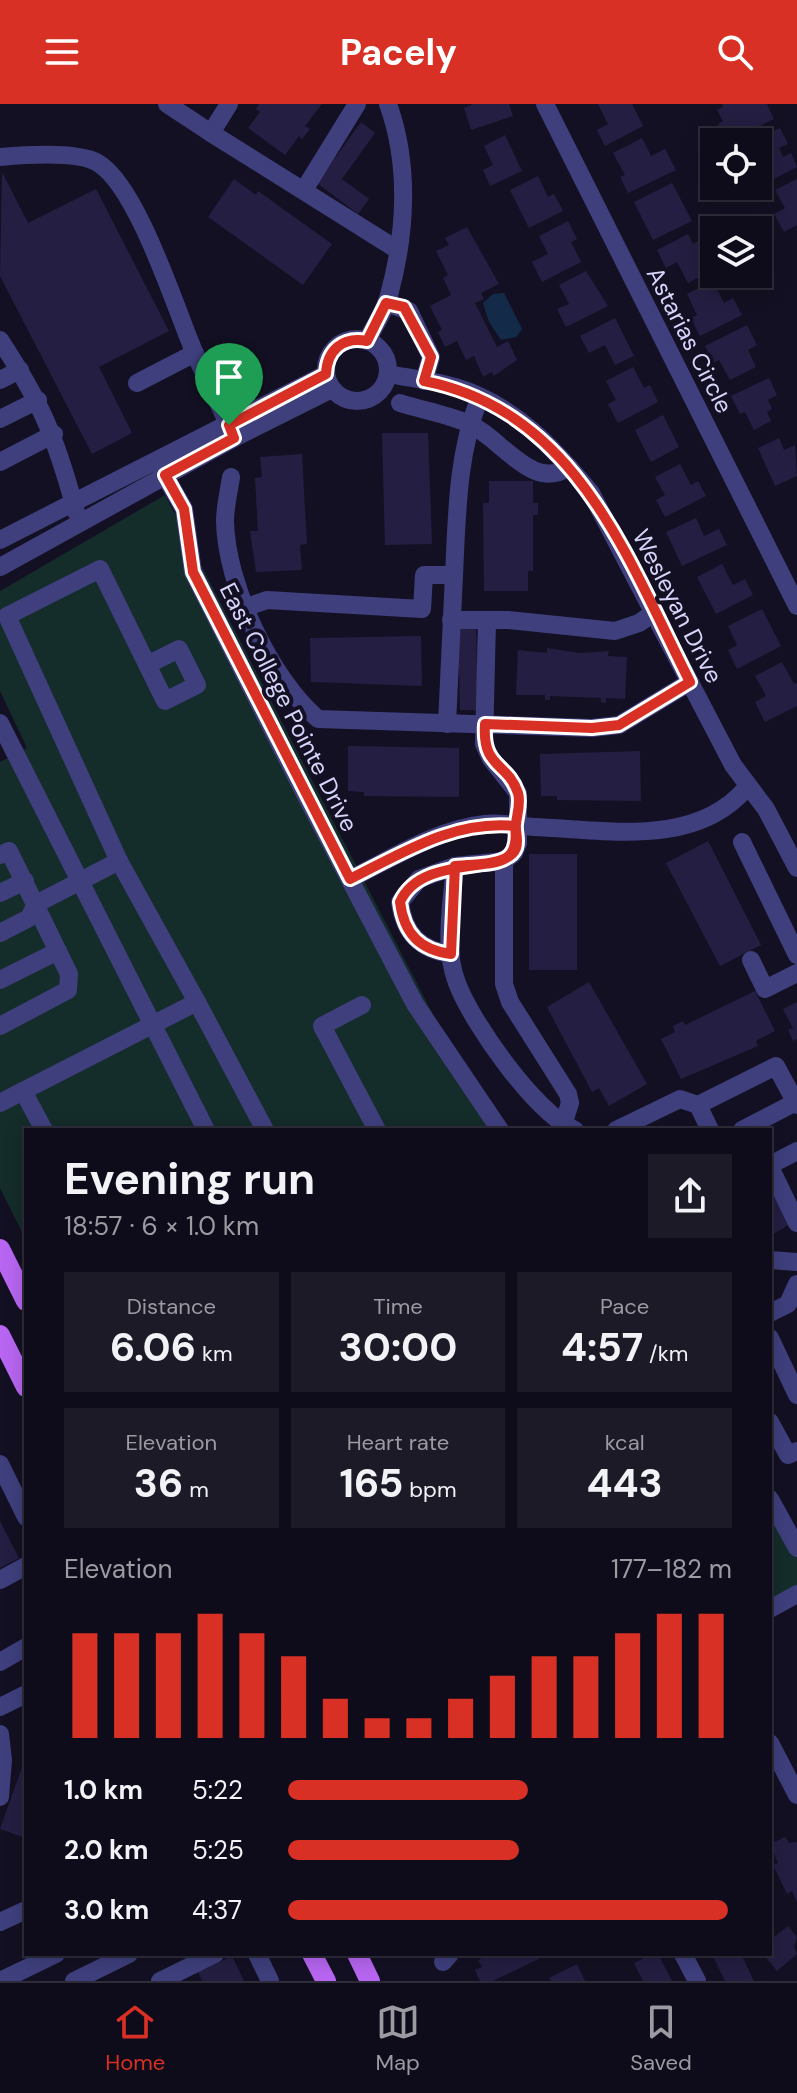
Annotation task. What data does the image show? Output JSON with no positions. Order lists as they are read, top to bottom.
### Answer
{
  "streets": {
    "street": ["Astarias Circle", "Wesleyan Drive", "East College Pointe Drive"]
  },
  "page": {
    "header": "Pacely",
    "heading": ["Evening run", "18:57 · 6 × 1.0 km"],
    "stats": [
      ["Distance", "6.06 km"],
      ["Time", "30:00"],
      ["Pace", "4:57 /km"],
      ["Elevation", "36 m"],
      ["Heart rate", "165 bpm"],
      ["kcal", "443"]
    ],
    "chart": ["Elevation", "177–182 m"],
    "list": [
      {
        "name": "1.0 km",
        "note": "5:22"
      },
      {
        "name": "2.0 km",
        "note": "5:25"
      },
      {
        "name": "3.0 km",
        "note": "4:37"
      }
    ],
    "tabs": ["Home", "Map", "Saved"]
  }
}
